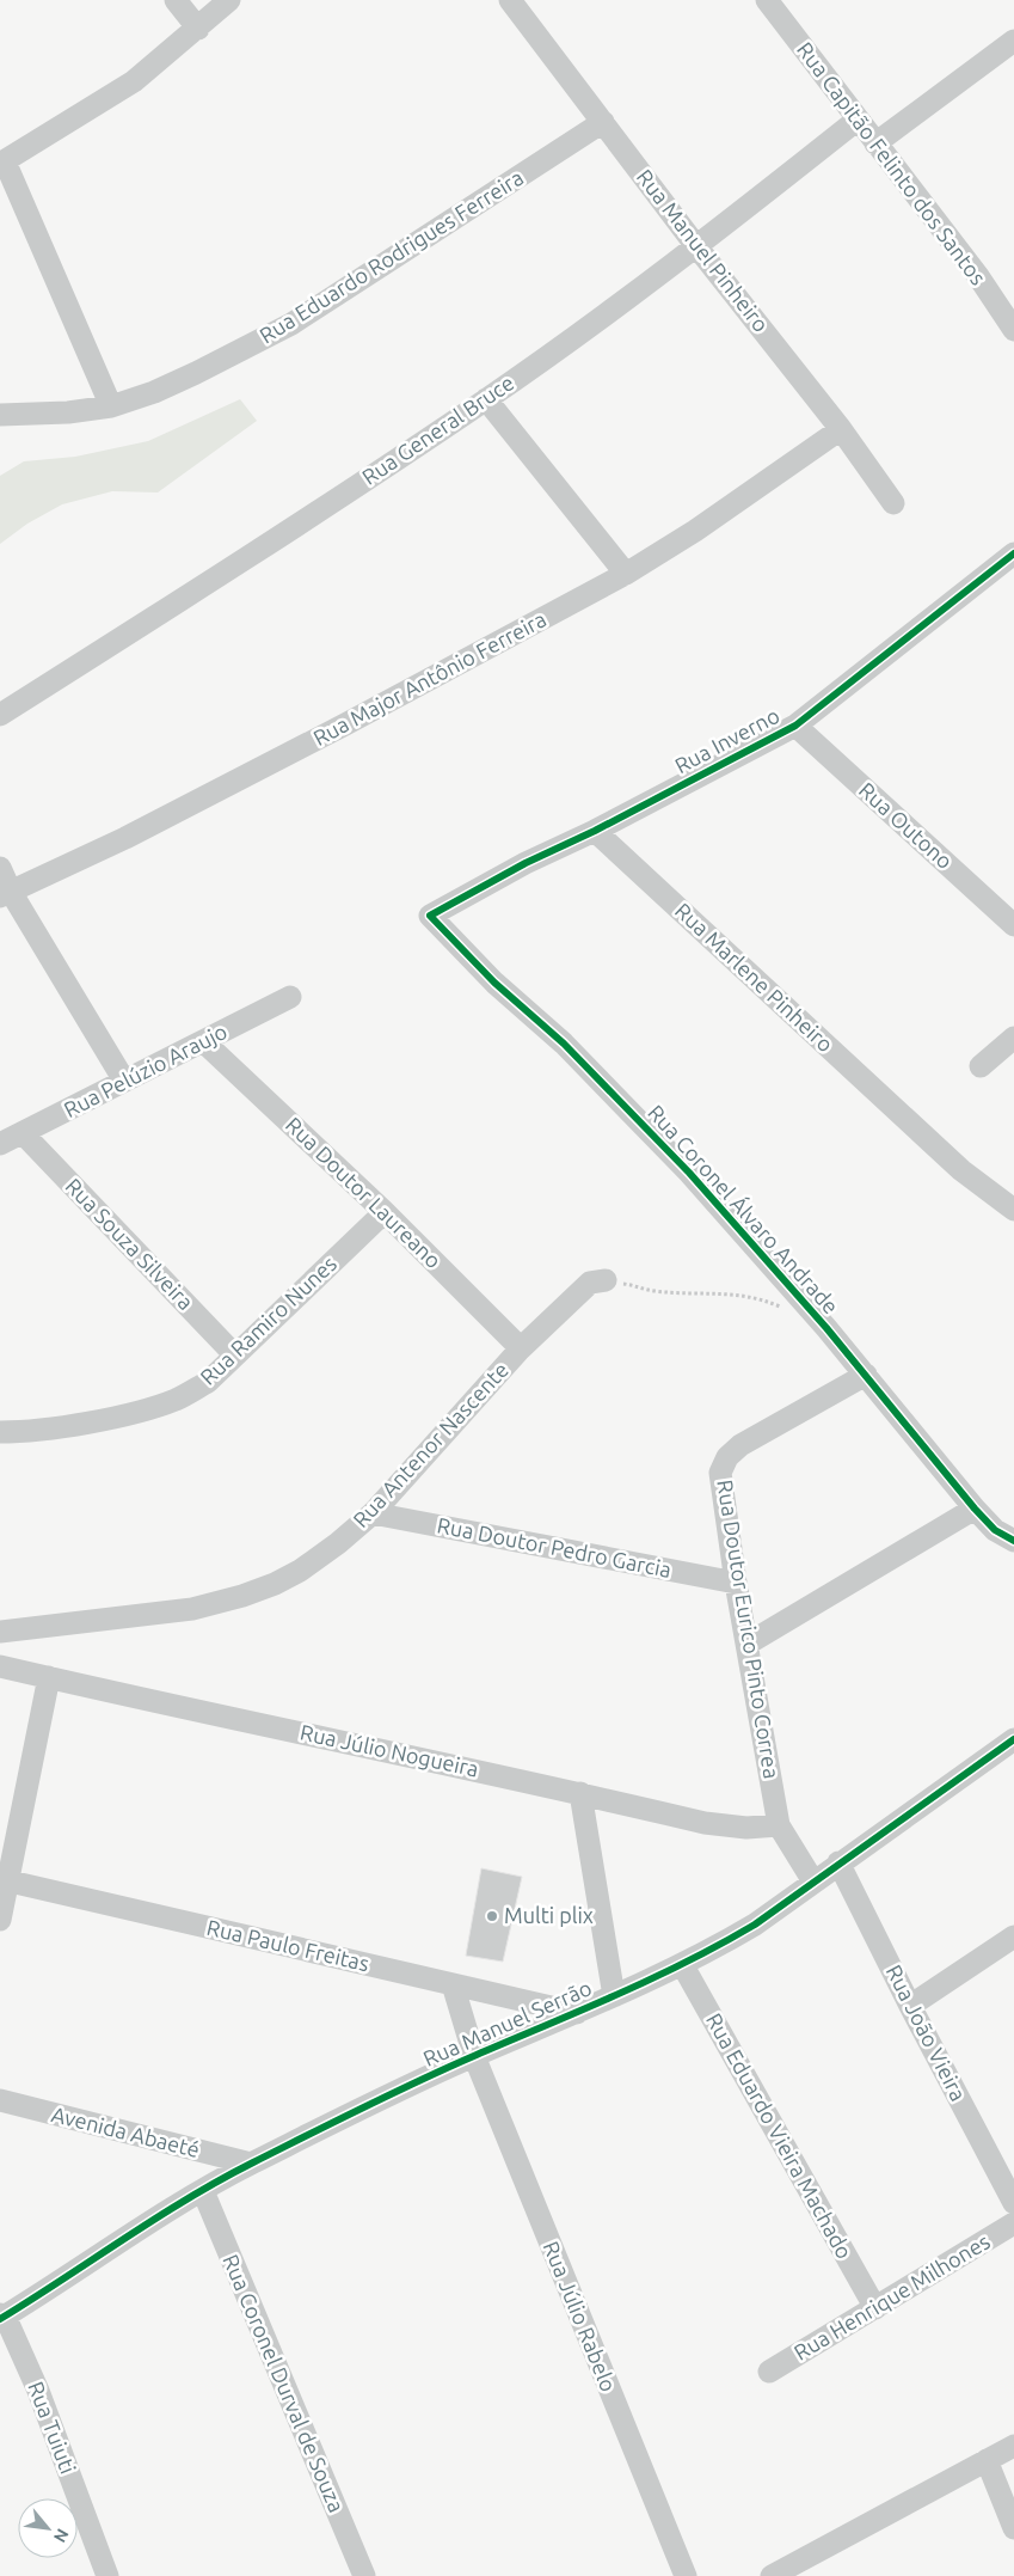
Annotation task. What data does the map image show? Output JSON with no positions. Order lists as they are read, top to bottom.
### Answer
{
  "streets": {
    "street": [
      "Rua Capitão Felinto dos Santos",
      "Rua Manuel Pinheiro",
      "Rua Eduardo Rodrigues Ferreira",
      "Rua General Bruce",
      "Rua Major Antônio Ferreira",
      "Rua Inverno",
      "Rua Outono",
      "Rua Marlene Pinheiro",
      "Rua Pelúzio Araujo",
      "Rua Doutor Laureano",
      "Rua Coronel Álvaro Andrade",
      "Rua Souza Silveira",
      "Rua Ramiro Nunes",
      "Rua Antenor Nascente",
      "Rua Doutor Pedro Garcia",
      "Rua Doutor Eurico Pinto Correa",
      "Rua Júlio Nogueira",
      "Rua Paulo Freitas",
      "Rua Manuel Serrão",
      "Rua João Vieira",
      "Avenida Abaeté",
      "Rua Eduardo Vieira Machado",
      "Rua Henrique Milhones",
      "Rua Júlio Rabelo",
      "Rua Coronel Durval de Souza",
      "Rua Tuiuti"
    ]
  },
  "crossings": [
    ["Rua Capitão Felinto dos Santos", "Rua General Bruce"],
    ["Rua Manuel Pinheiro", "Rua Eduardo Rodrigues Ferreira"],
    ["Rua Manuel Pinheiro", "Rua General Bruce"],
    ["Rua Manuel Pinheiro", "Rua Major Antônio Ferreira"],
    ["Rua Inverno", "Rua Outono"],
    ["Rua Inverno", "Rua Marlene Pinheiro"],
    ["Rua Inverno", "Rua Coronel Álvaro Andrade"],
    ["Rua Pelúzio Araujo", "Rua Doutor Laureano"],
    ["Rua Pelúzio Araujo", "Rua Souza Silveira"],
    ["Rua Doutor Laureano", "Rua Ramiro Nunes"],
    ["Rua Doutor Laureano", "Rua Antenor Nascente"],
    ["Rua Coronel Álvaro Andrade", "Rua Doutor Eurico Pinto Correa"],
    ["Rua Souza Silveira", "Rua Ramiro Nunes"],
    ["Rua Antenor Nascente", "Rua Doutor Pedro Garcia"],
    ["Rua Doutor Pedro Garcia", "Rua Doutor Eurico Pinto Correa"],
    ["Rua Doutor Eurico Pinto Correa", "Rua Júlio Nogueira"],
    ["Rua Doutor Eurico Pinto Correa", "Rua Manuel Serrão"],
    ["Rua Paulo Freitas", "Rua Manuel Serrão"],
    ["Rua Paulo Freitas", "Rua Júlio Rabelo"],
    ["Rua Manuel Serrão", "Rua João Vieira"],
    ["Rua Manuel Serrão", "Avenida Abaeté"],
    ["Rua Manuel Serrão", "Rua Eduardo Vieira Machado"],
    ["Rua Manuel Serrão", "Rua Júlio Rabelo"],
    ["Rua Manuel Serrão", "Rua Coronel Durval de Souza"],
    ["Rua Manuel Serrão", "Rua Tuiuti"],
    ["Rua Eduardo Vieira Machado", "Rua Henrique Milhones"]
  ],
  "places": ["Multi plix"],
  "north": "bottom right"
}
